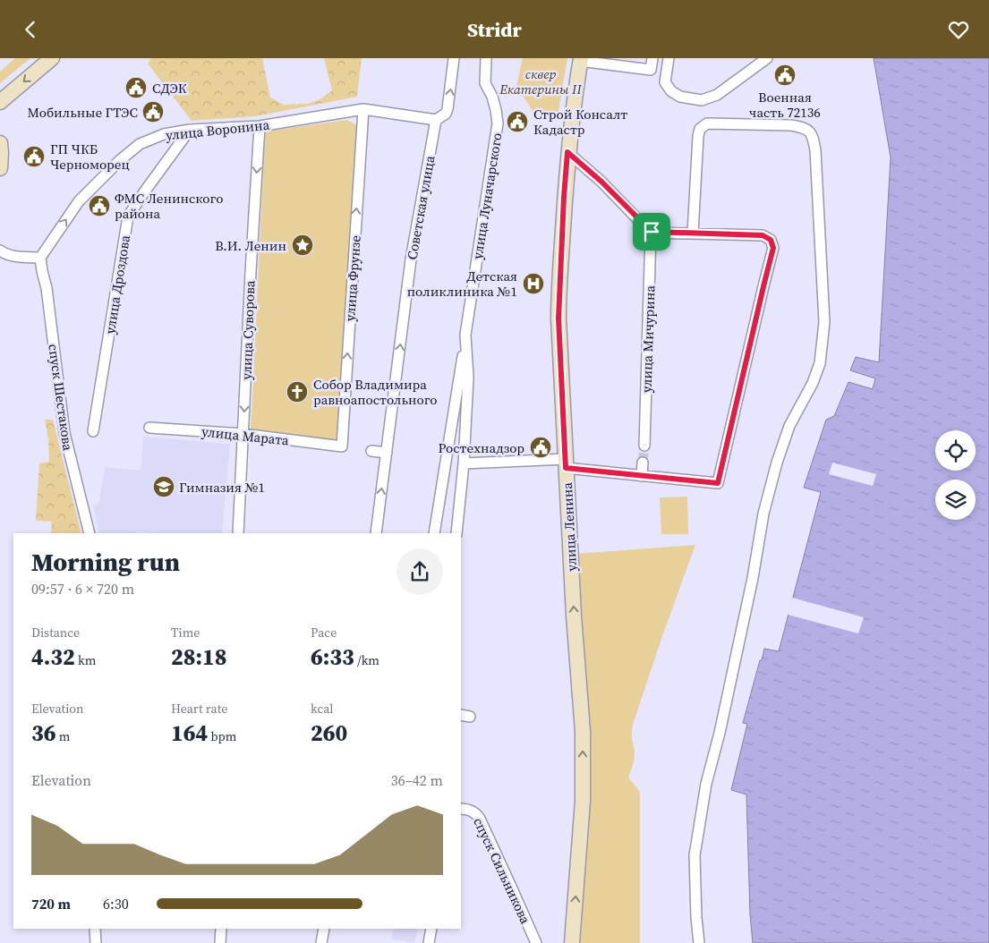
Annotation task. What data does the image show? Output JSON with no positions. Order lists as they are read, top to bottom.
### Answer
{
  "streets": {
    "main road": ["улица Ленина"],
    "street": [
      "улица Воронина",
      "улица Луначарского",
      "Советская улица",
      "улица Фрунзе",
      "улица Дроздова",
      "улица Суворова",
      "улица Мичурина",
      "спуск Шестакова",
      "улица Марата",
      "спуск Сильникова"
    ]
  },
  "crossings": [
    ["улица Воронина", "Советская улица"],
    ["улица Воронина", "улица Фрунзе"],
    ["улица Воронина", "улица Дроздова"],
    ["улица Воронина", "улица Суворова"],
    ["улица Воронина", "спуск Шестакова"],
    ["улица Фрунзе", "улица Марата"],
    ["улица Суворова", "улица Марата"]
  ],
  "one_way": [
    "улица Воронина",
    "Советская улица",
    "улица Фрунзе",
    "улица Суворова",
    "улица Ленина"
  ],
  "parks": ["cквер Екатерины II"],
  "places": {
    "public building": [
      "Военная часть 72136",
      "СДЭК",
      "Мобильные ГТЭС",
      "Строй Консалт Кадастр",
      "ГП ЧКБ Черноморец",
      "ФМС Ленинского района",
      "Ростехнадзор"
    ],
    "place": ["В.И. Ленин"],
    "hospital": ["Детская поликлиника №1"],
    "church": ["Собор Владимира равноапостольного"],
    "school or university": ["Гимназия №1"]
  },
  "page": {
    "header": "Stridr",
    "heading": ["Morning run", "09:57 · 6 × 720 m"],
    "stats": [
      ["Distance", "4.32 km"],
      ["Time", "28:18"],
      ["Pace", "6:33 /km"],
      ["Elevation", "36 m"],
      ["Heart rate", "164 bpm"],
      ["kcal", "260"]
    ],
    "chart": ["Elevation", "36–42 m"],
    "list": [
      {
        "name": "720 m",
        "note": "6:30"
      }
    ]
  }
}
